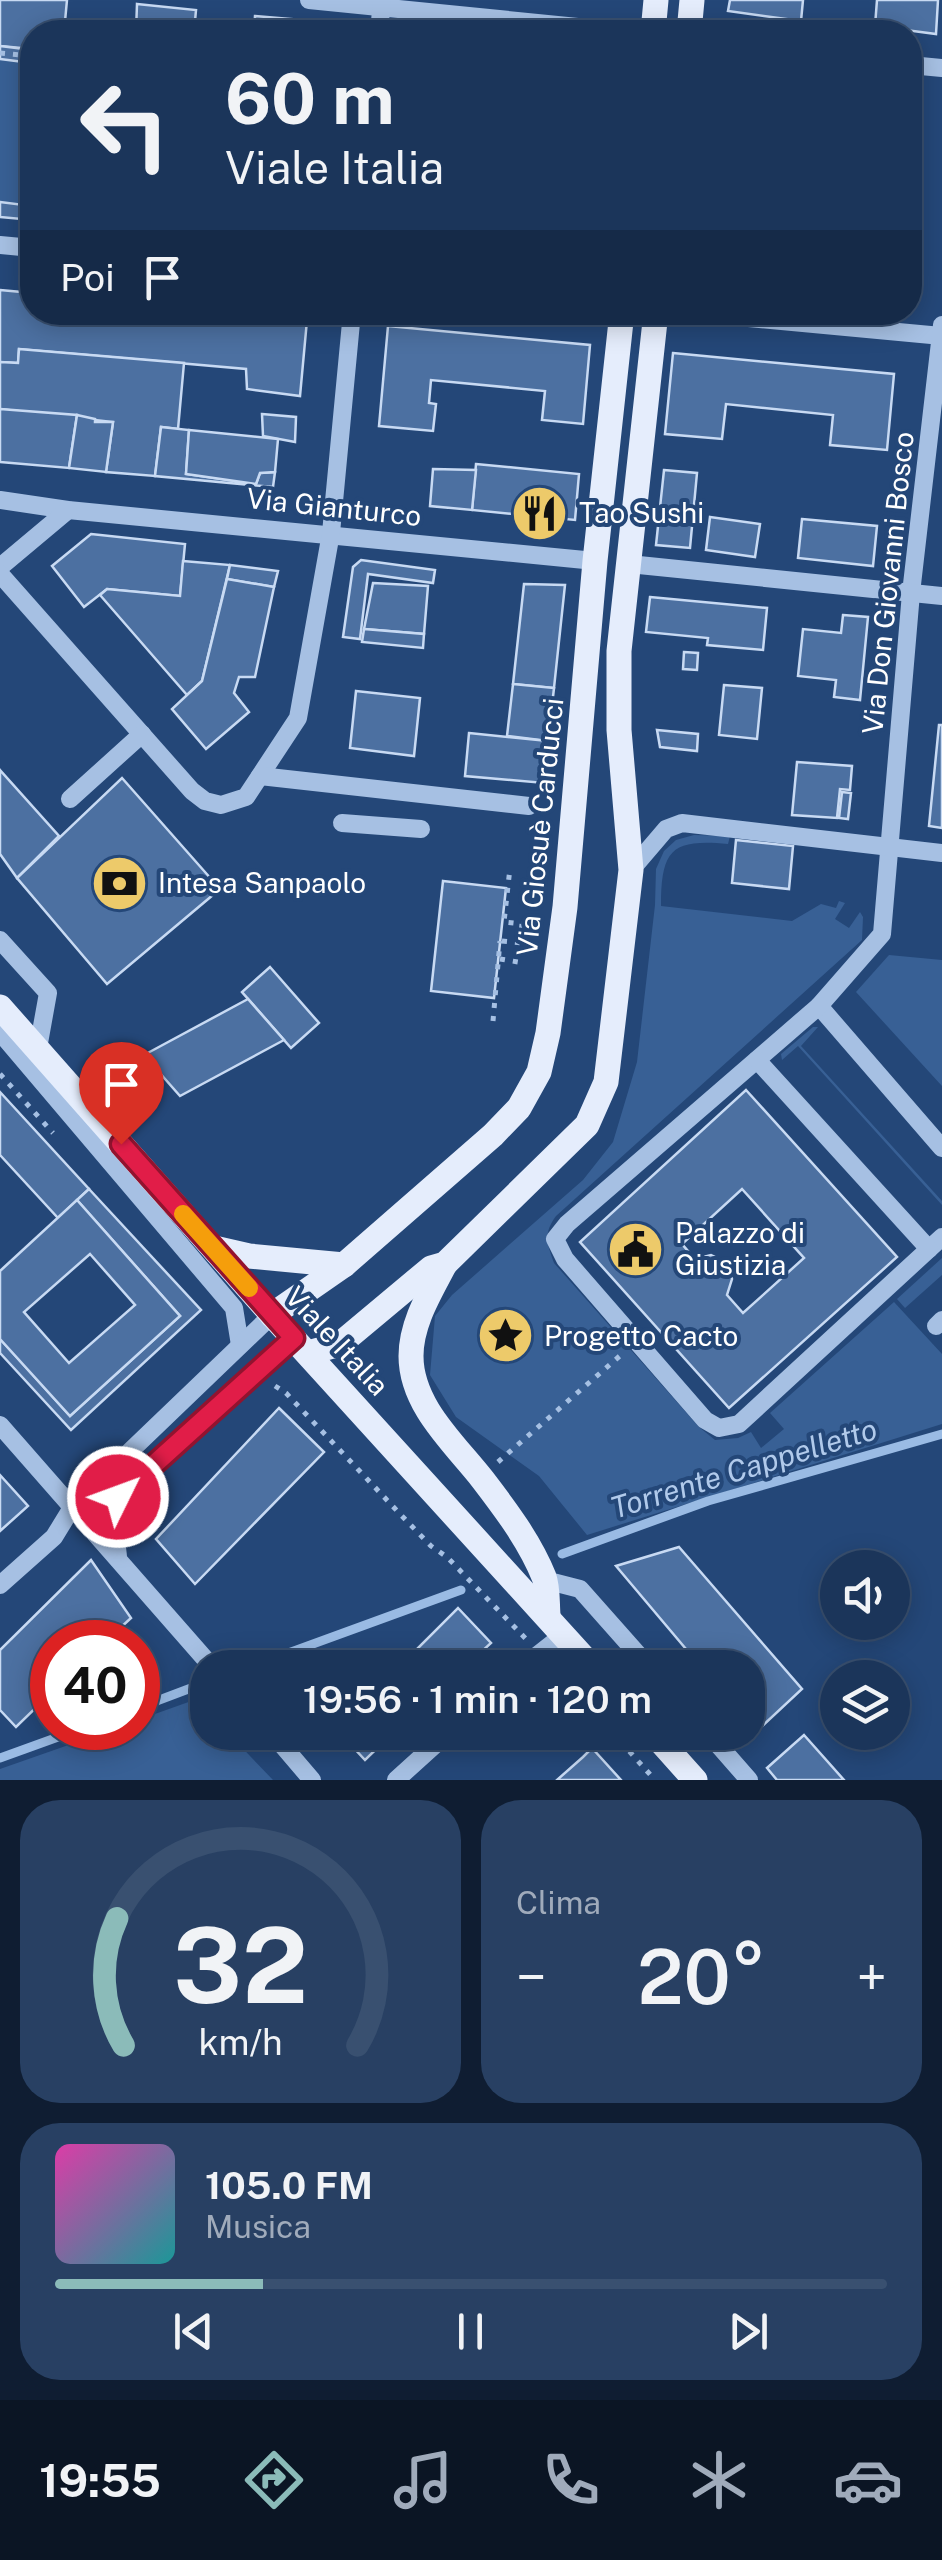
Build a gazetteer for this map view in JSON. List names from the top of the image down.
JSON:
{
  "streets": {
    "main road": ["Via Giosuè Carducci", "Viale Italia"],
    "street": ["Via Gianturco", "Via Don Giovanni Bosco"]
  },
  "crossings": [
    ["Via Gianturco", "Via Giosuè Carducci"],
    ["Via Giosuè Carducci", "Viale Italia"]
  ],
  "water": ["Torrente Cappelletto"],
  "places": {
    "restaurant": ["Tao Sushi"],
    "bank": ["Intesa Sanpaolo"],
    "public building": ["Palazzo di Giustizia"],
    "place": ["Progetto Cacto"]
  },
  "page": {
    "turn": ["60 m", "Viale Italia"],
    "then": "Poi",
    "limit": "40",
    "trip": "19:56 · 1 min · 120 m",
    "tile": "Clima",
    "heat": ["−", "20°", "+"],
    "song": ["105.0 FM", "Musica"],
    "tabs": "19:55",
    "gauge": ["32", "km/h"]
  }
}
